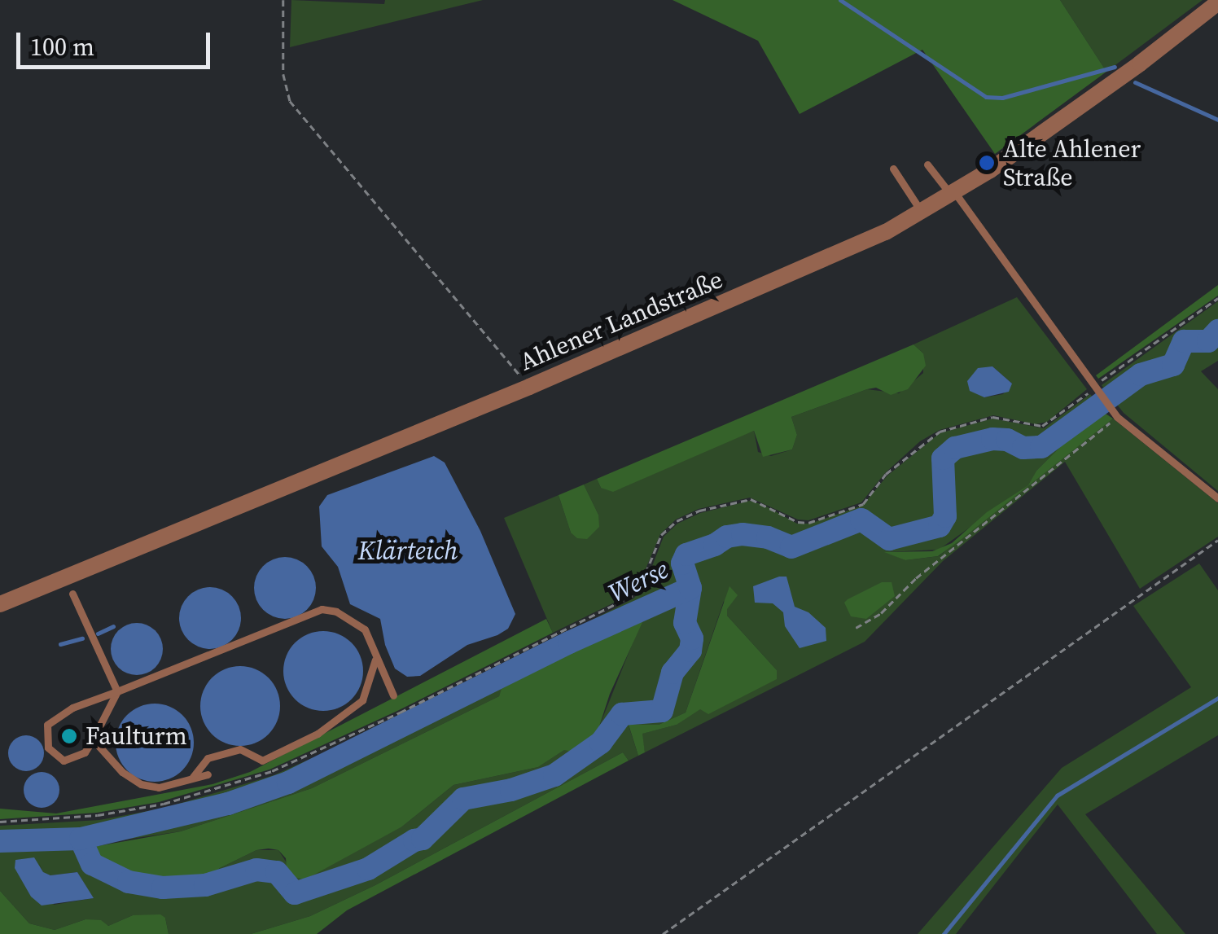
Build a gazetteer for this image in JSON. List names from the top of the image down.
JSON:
{
  "streets": {
    "street": ["Ahlener Landstraße"]
  },
  "water": ["Klärteich", "Werse"],
  "places": ["Alte Ahlener Straße", "Faulturm"],
  "scale_bar": "100 m"
}
